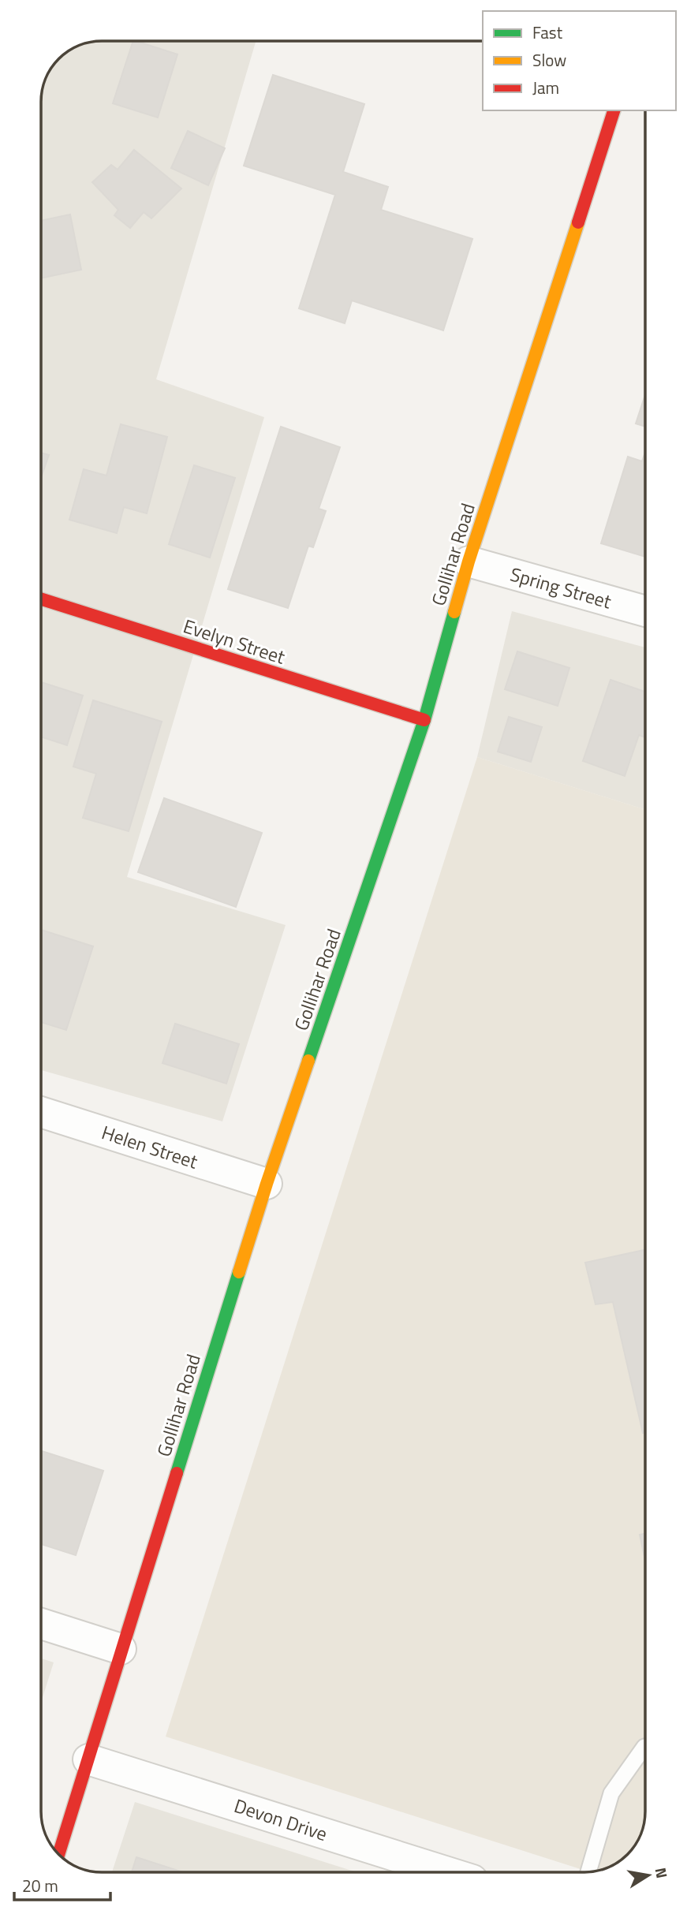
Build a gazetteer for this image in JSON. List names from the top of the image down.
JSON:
{
  "streets": {
    "main road": ["Gollihar Road", "Evelyn Street"],
    "street": ["Spring Street", "Helen Street", "Devon Drive"]
  },
  "crossings": [
    ["Gollihar Road", "Spring Street"],
    ["Gollihar Road", "Evelyn Street"],
    ["Gollihar Road", "Helen Street"],
    ["Gollihar Road", "Devon Drive"]
  ],
  "legend": ["Fast", "Slow", "Jam"],
  "scale_bar": "20 m",
  "north": "right"
}
